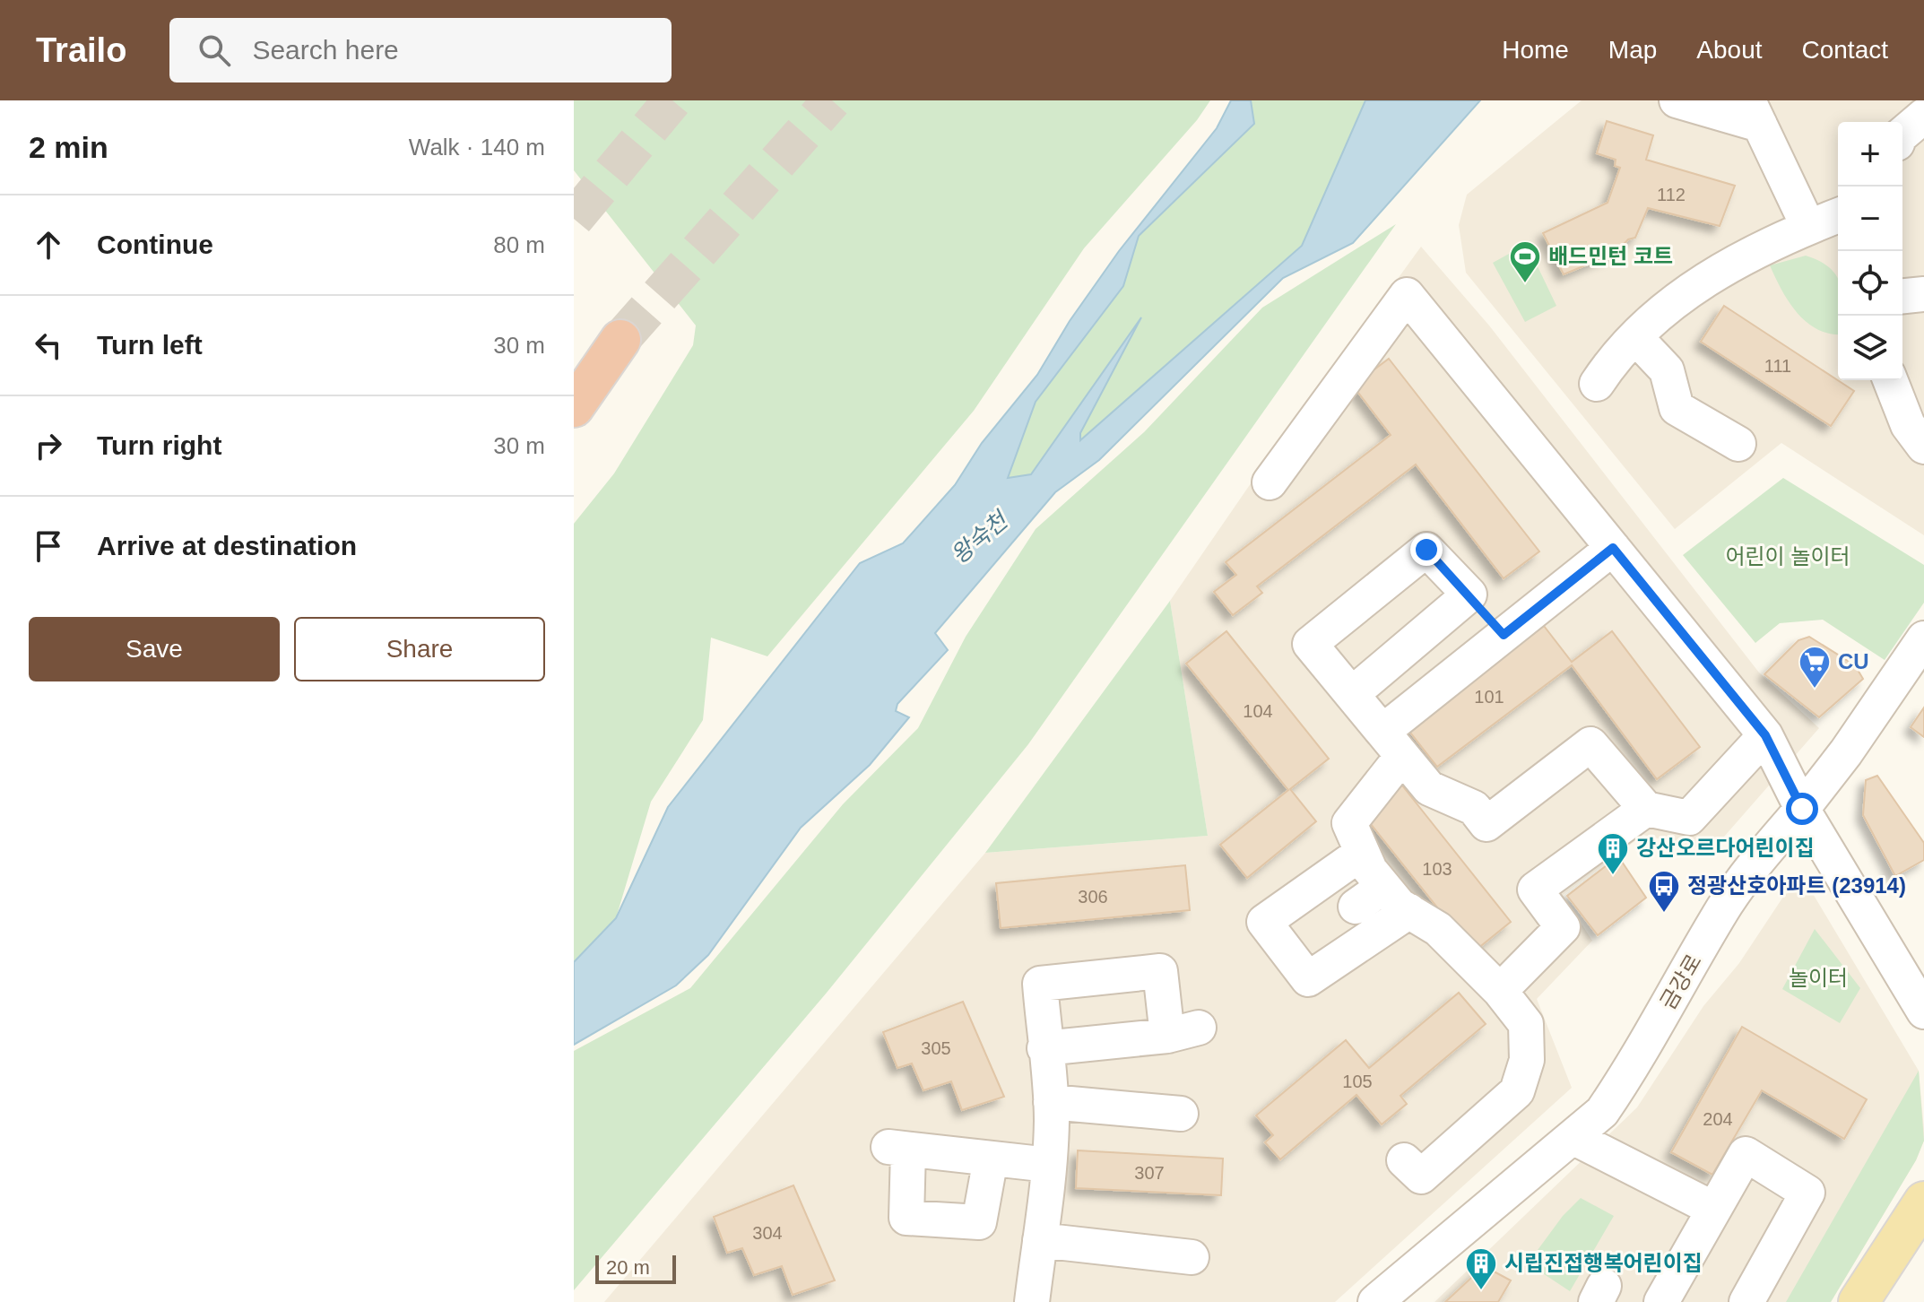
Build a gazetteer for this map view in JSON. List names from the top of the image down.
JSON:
{
  "streets": {
    "street": ["금강로"]
  },
  "water": ["왕숙천"],
  "parks": ["어린이 놀이터", "놀이터"],
  "places": {
    "sports": ["배드민턴 코트"],
    "supermarket": ["CU"],
    "building": ["강산오르다어린이집", "시립진접행복어린이집"],
    "bus stop": ["정광산호아파트 (23914)"]
  },
  "house_numbers": [
    "112",
    "111",
    "101",
    "104",
    "103",
    "306",
    "305",
    "105",
    "204",
    "307",
    "304"
  ],
  "scale_bar": "20 m",
  "page": {
    "header": "Trailo",
    "search": "Search here",
    "nav": [
      "Home",
      "Map",
      "About",
      "Contact"
    ],
    "heading": ["2 min", "Walk · 140 m"],
    "map_buttons": ["+", "−"],
    "list": [
      ["Continue", "80 m"],
      ["Turn left", "30 m"],
      ["Turn right", "30 m"],
      "Arrive at destination"
    ],
    "buttons": ["Save", "Share"],
    "scale": "20 m"
  }
}
